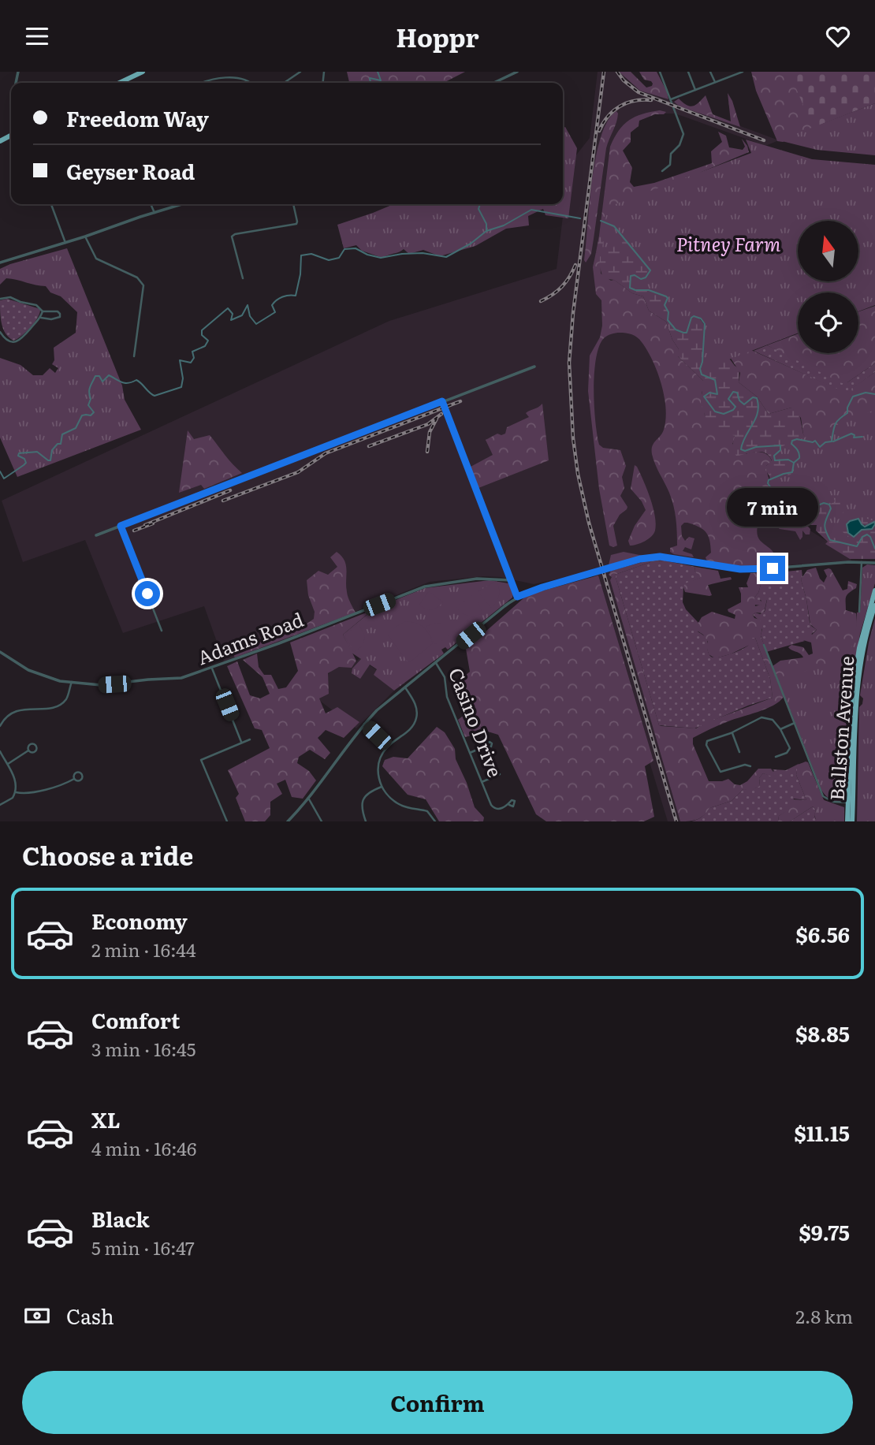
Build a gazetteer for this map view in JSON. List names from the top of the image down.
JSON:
{
  "streets": {
    "highway": ["Ballston Avenue"],
    "street": ["Adams Road", "Casino Drive"]
  },
  "parks": ["Pitney Farm"],
  "north": "top",
  "page": {
    "header": "Hoppr",
    "banner": ["Freedom Way", "Geyser Road"],
    "bubble": "7 min",
    "heading": "Choose a ride",
    "list": [
      {
        "name": "Economy",
        "note": "2 min · 16:44",
        "value": "$6.56"
      },
      {
        "name": "Comfort",
        "note": "3 min · 16:45",
        "value": "$8.85"
      },
      {
        "name": "XL",
        "note": "4 min · 16:46",
        "value": "$11.15"
      },
      {
        "name": "Black",
        "note": "5 min · 16:47",
        "value": "$9.75"
      }
    ],
    "pay": ["Cash", "2.8 km"],
    "buttons": "Confirm"
  }
}
